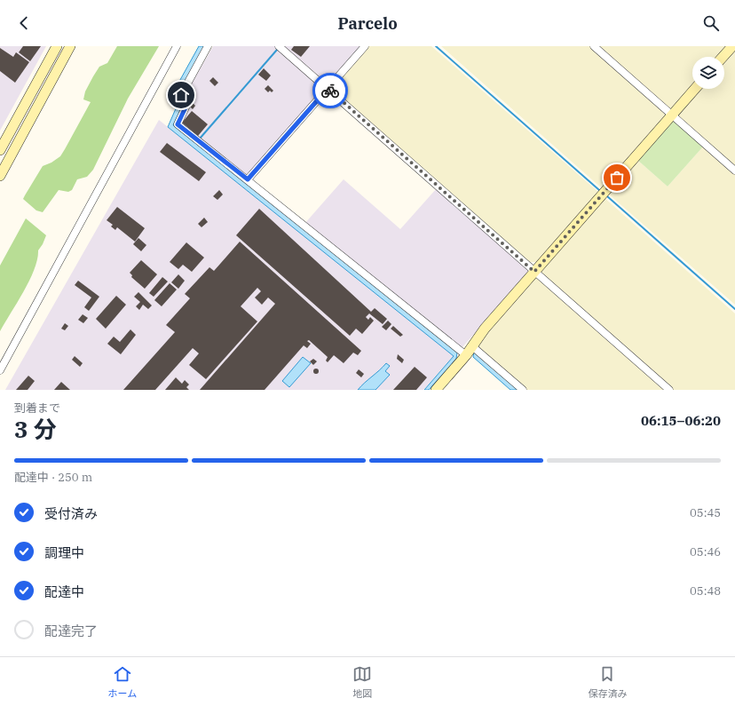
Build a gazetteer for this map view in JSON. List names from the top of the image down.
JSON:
{
  "page": {
    "header": "Parcelo",
    "heading": ["3 分", "到着まで", "06:15–06:20"],
    "bar": "配達中 · 250 m",
    "list": [
      ["受付済み", "05:45"],
      ["調理中", "05:46"],
      ["配達中", "05:48"],
      "配達完了"
    ],
    "tabs": ["ホーム", "地図", "保存済み"]
  }
}
